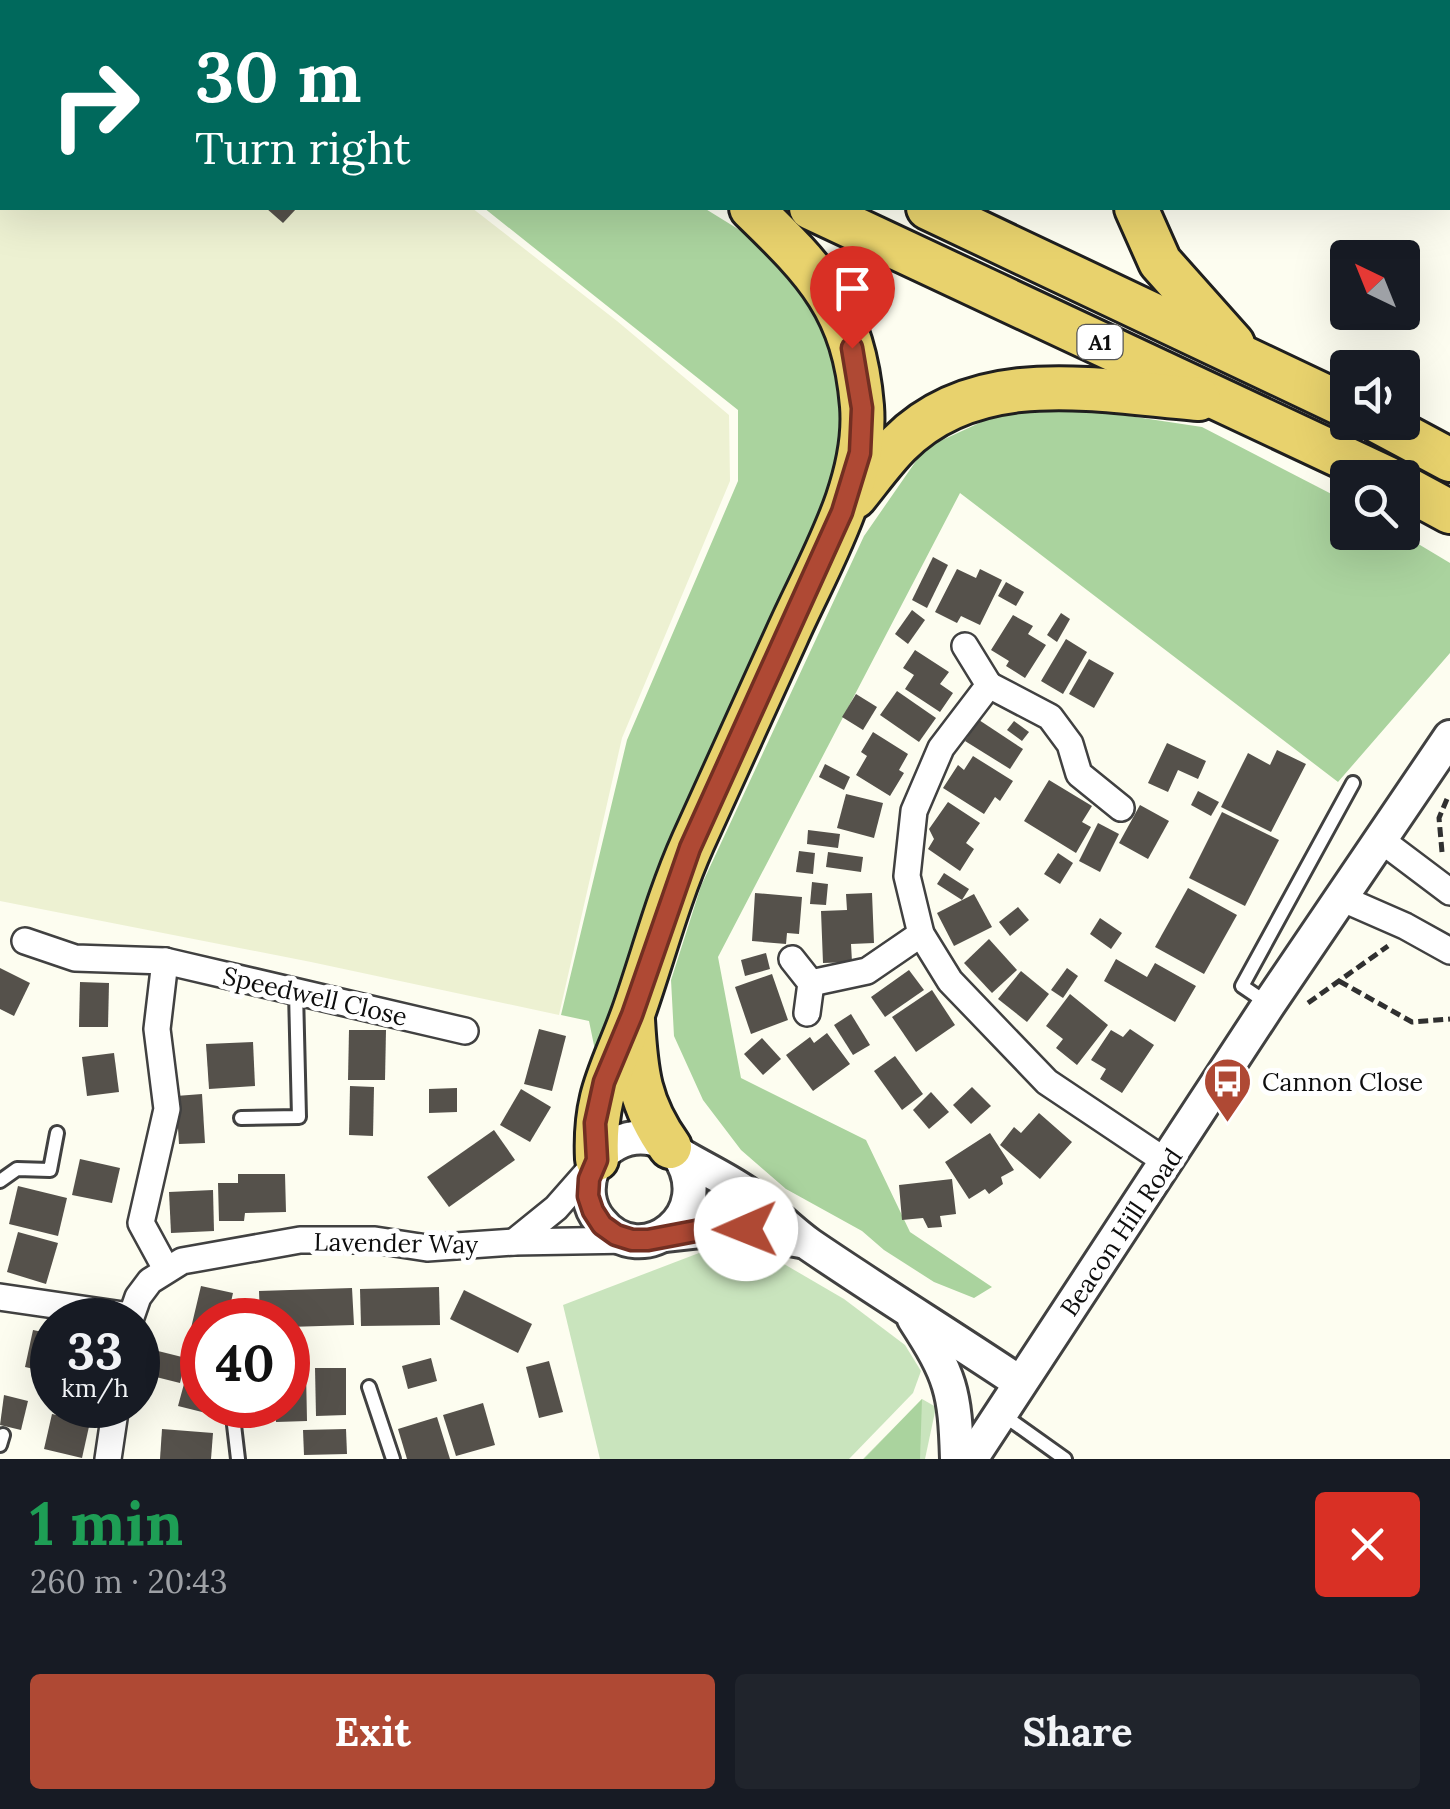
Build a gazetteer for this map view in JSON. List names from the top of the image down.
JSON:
{
  "streets": {
    "highway": ["A1"],
    "street": ["Speedwell Close", "Beacon Hill Road", "Lavender Way"]
  },
  "crossings": [
    ["A1", "Lavender Way"],
    ["Beacon Hill Road", "Lavender Way"]
  ],
  "places": {
    "bus stop": ["Cannon Close"]
  },
  "north": "top left",
  "page": {
    "turn": ["30 m", "Turn right"],
    "speed": "33 km/h",
    "limit": "40",
    "heading": ["1 min", "260 m · 20:43"],
    "buttons": ["Exit", "Share"]
  }
}
